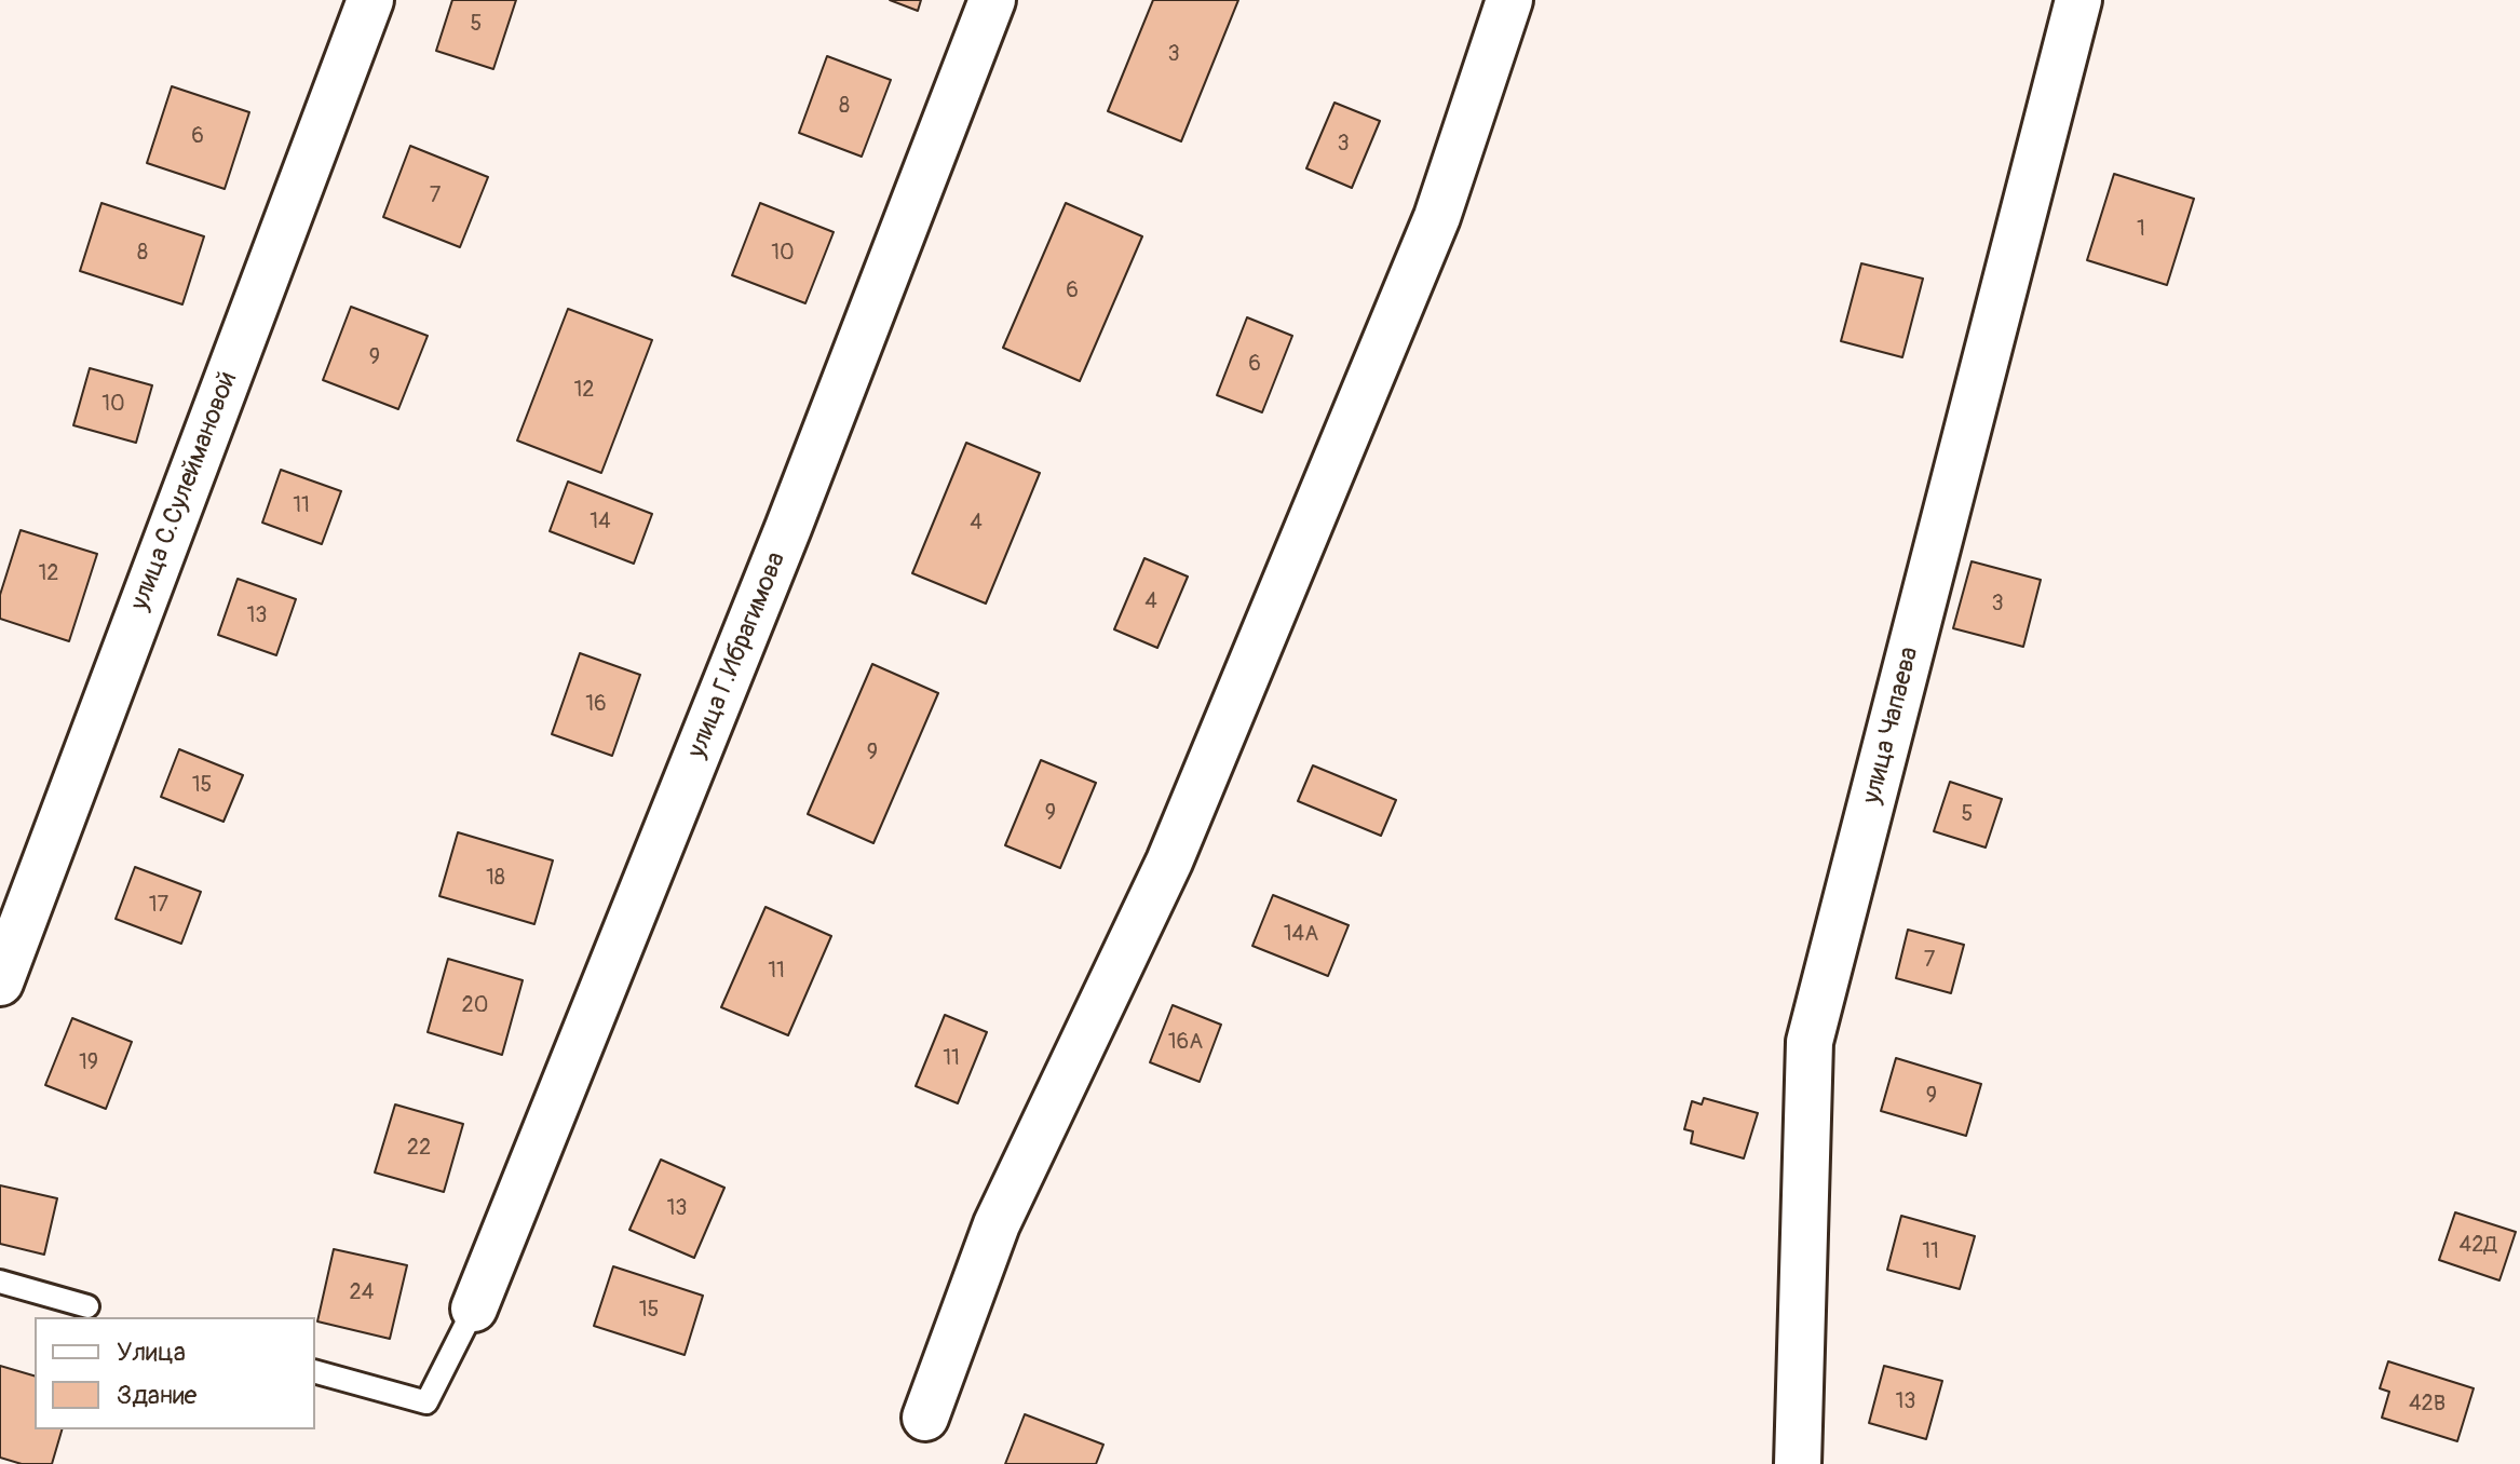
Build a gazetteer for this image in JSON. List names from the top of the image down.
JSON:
{
  "streets": {
    "street": ["улица С.Сулеймановой", "улица Г.Ибрагимова", "улица Чапаева"]
  },
  "house_numbers": [
    "5",
    "3",
    "8",
    "6",
    "3",
    "7",
    "1",
    "8",
    "10",
    "6",
    "9",
    "6",
    "12",
    "10",
    "11",
    "14",
    "4",
    "12",
    "4",
    "3",
    "13",
    "16",
    "9",
    "15",
    "9",
    "5",
    "18",
    "17",
    "14А",
    "7",
    "11",
    "20",
    "16А",
    "11",
    "19",
    "9",
    "22",
    "13",
    "42Д",
    "11",
    "24",
    "15",
    "13",
    "42В"
  ],
  "legend": ["Улица", "Здание"]
}
